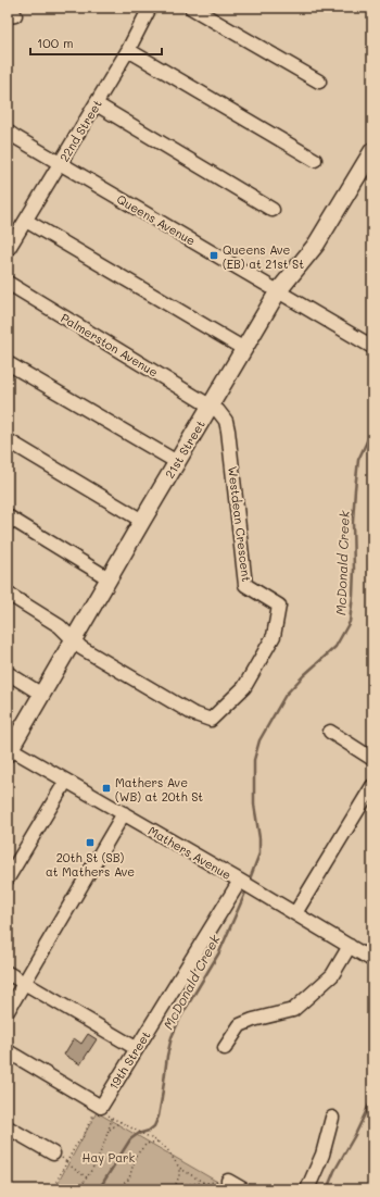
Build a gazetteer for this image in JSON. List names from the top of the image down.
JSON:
{
  "streets": {
    "main road": ["21st Street"],
    "street": [
      "22nd Street",
      "Queens Avenue",
      "Palmerston Avenue",
      "Westdean Crescent",
      "Mathers Avenue",
      "19th Street"
    ]
  },
  "crossings": [
    ["22nd Street", "Queens Avenue"],
    ["Queens Avenue", "21st Street"],
    ["Palmerston Avenue", "21st Street"],
    ["Palmerston Avenue", "Westdean Crescent"],
    ["21st Street", "Westdean Crescent"],
    ["21st Street", "Mathers Avenue"],
    ["Mathers Avenue", "19th Street"]
  ],
  "water": ["McDonald Creek"],
  "parks": ["Hay Park"],
  "places": {
    "transit": ["Queens Ave (EB) at 21st St", "Mathers Ave (WB) at 20th St", "20th St (SB) at Mathers Ave"]
  },
  "scale_bar": "100 m"
}
